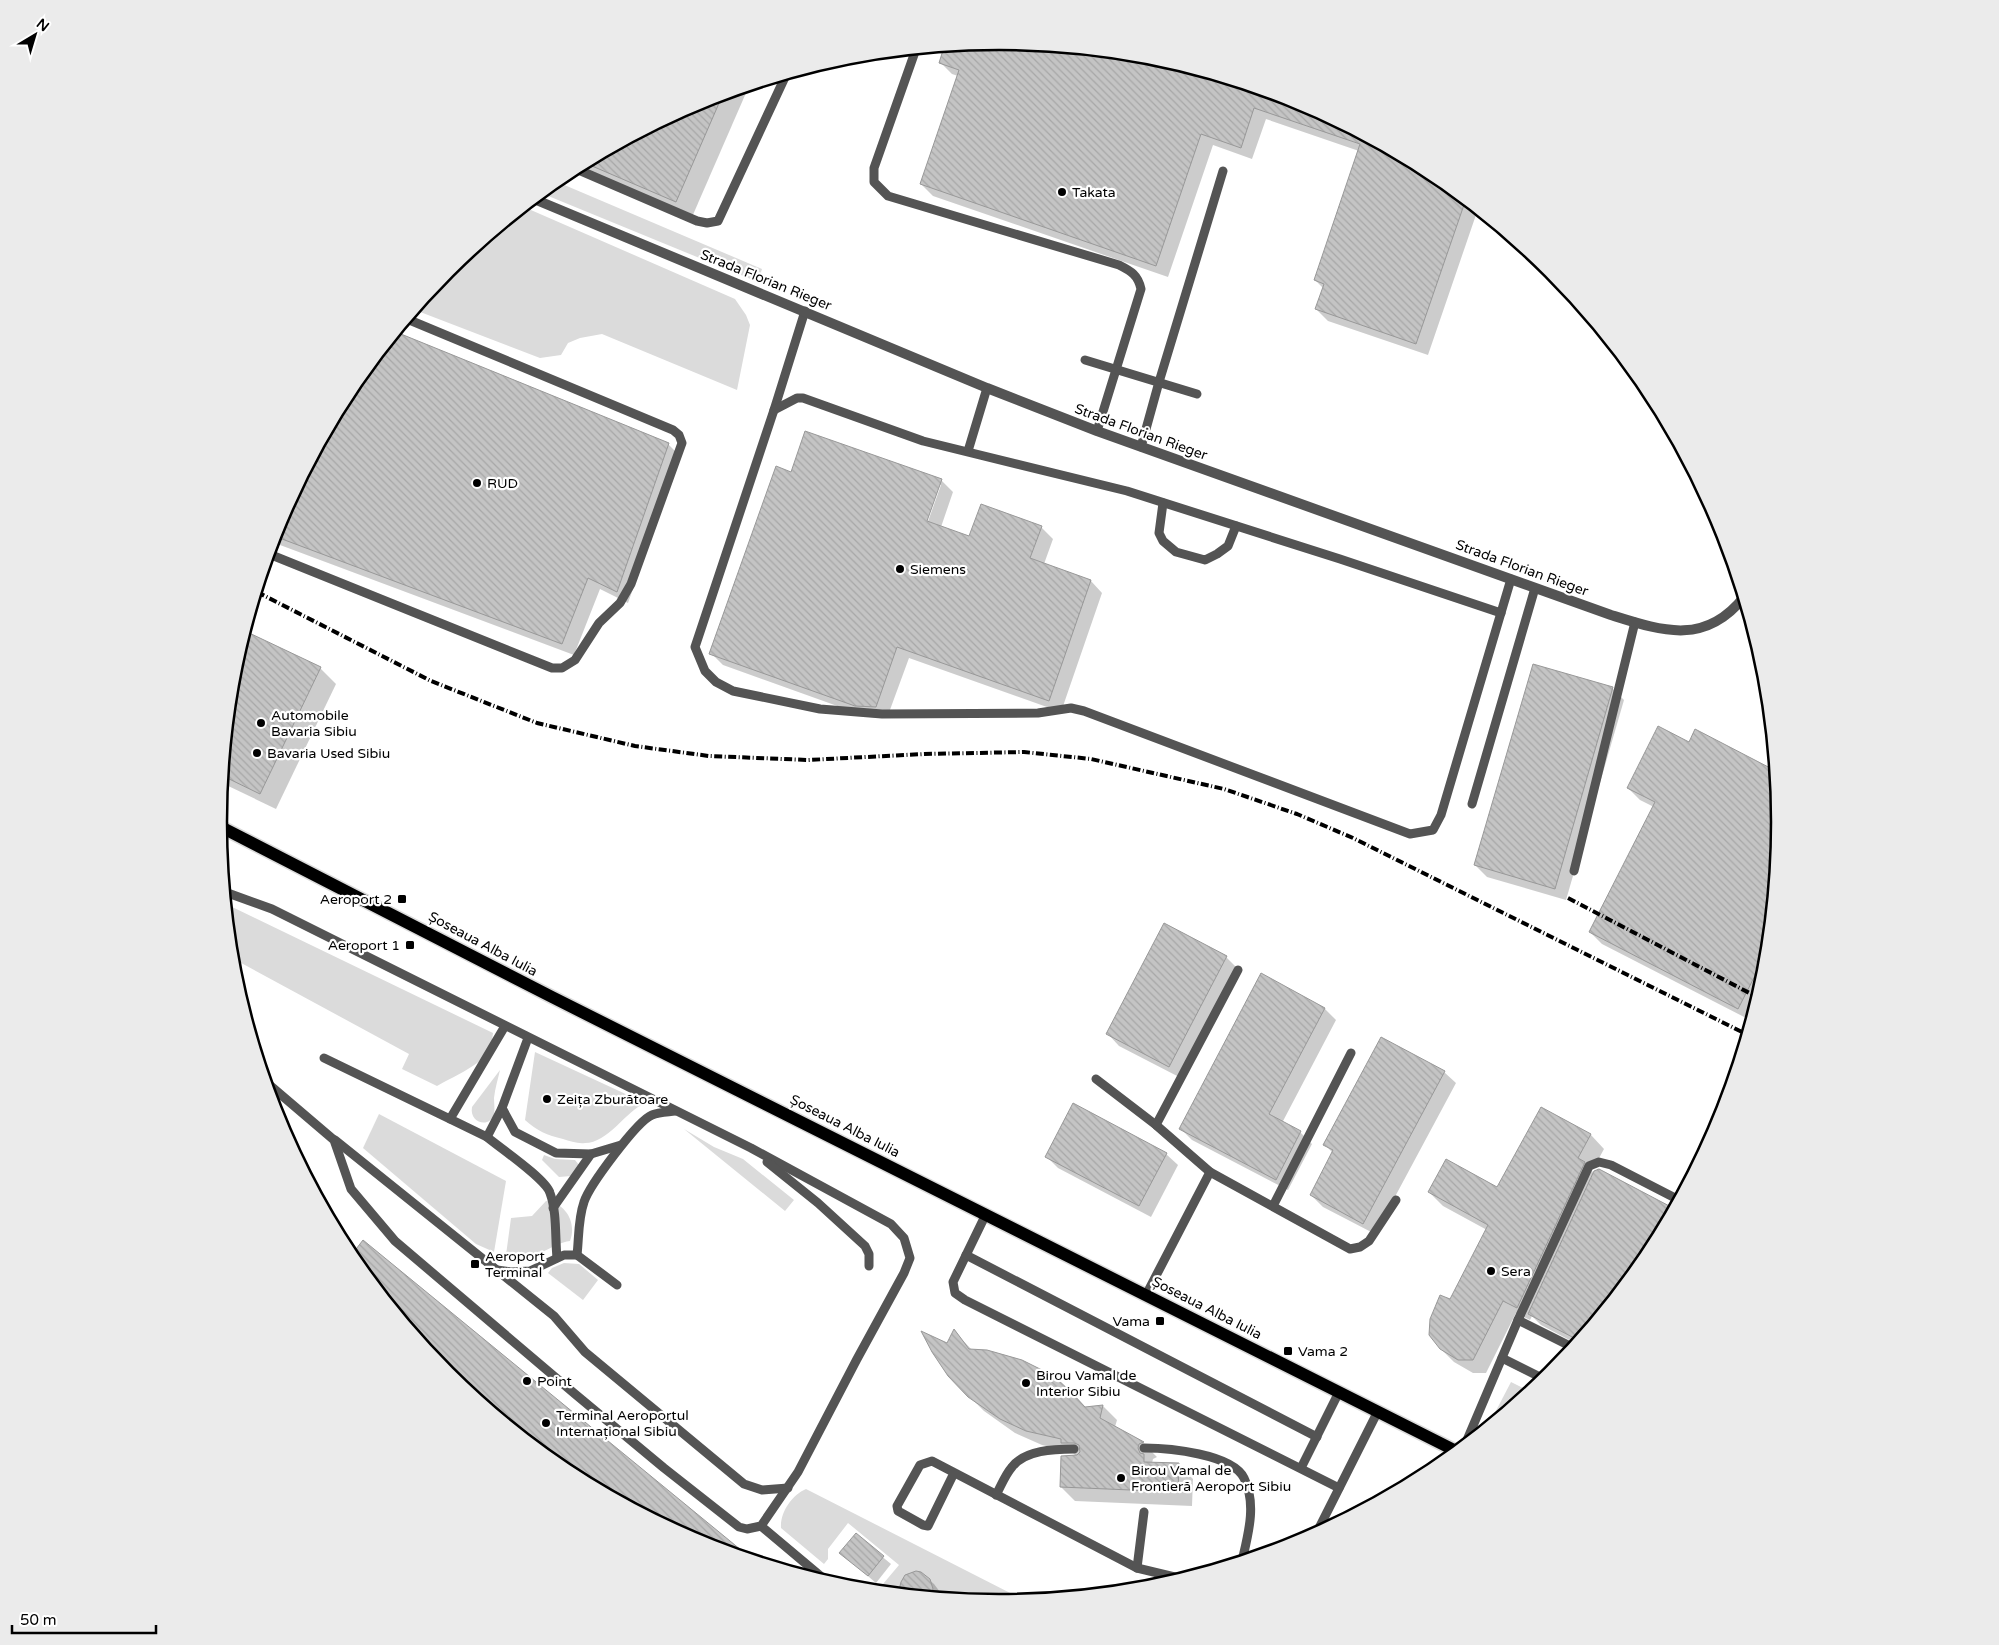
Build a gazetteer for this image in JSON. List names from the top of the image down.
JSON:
{
  "streets": {
    "main road": ["Șoseaua Alba Iulia"],
    "street": ["Strada Florian Rieger"]
  },
  "places": {
    "other": [
      "Takata",
      "RUD",
      "Siemens",
      "Automobile Bavaria Sibiu",
      "Bavaria Used Sibiu",
      "Zeița Zburătoare",
      "Sera",
      "Point",
      "Birou Vamal de Interior Sibiu",
      "Terminal Aeroportul Internațional Sibiu",
      "Birou Vamal de Frontieră Aeroport Sibiu"
    ],
    "transit": [
      "Aeroport 2",
      "Aeroport 1",
      "Aeroport Terminal",
      "Vama",
      "Vama 2"
    ]
  },
  "scale_bar": "50 m",
  "north": "top right"
}
